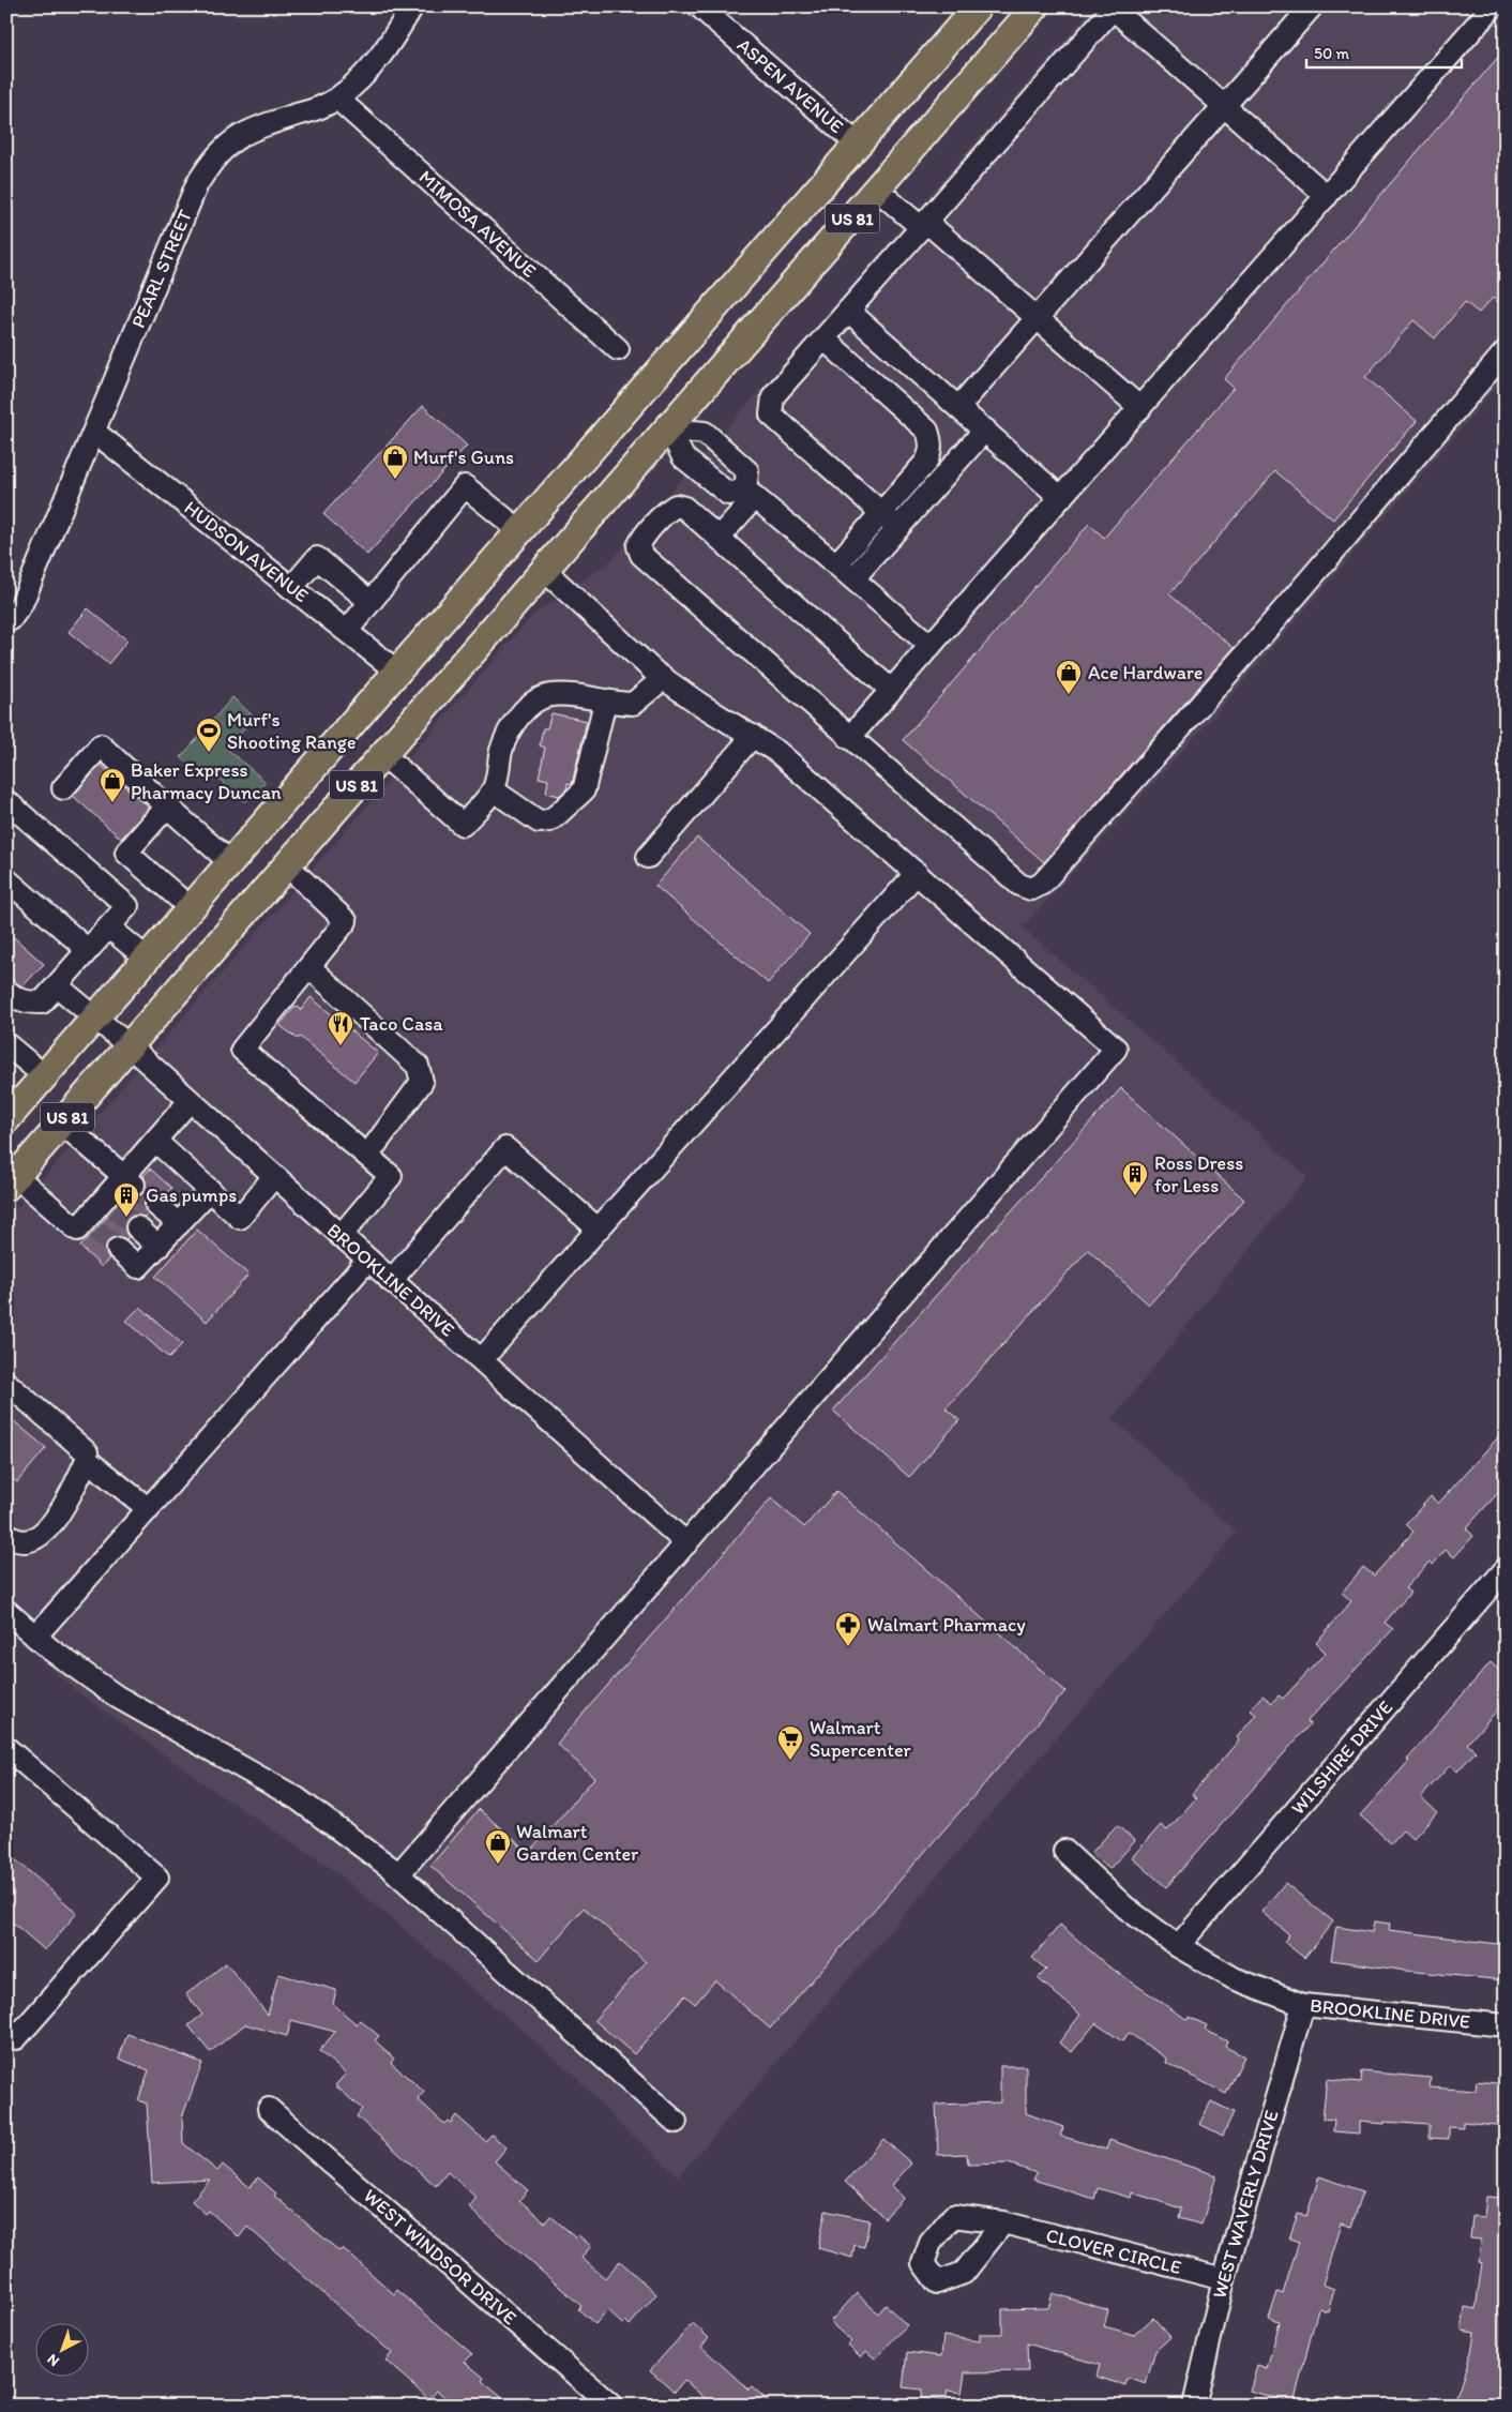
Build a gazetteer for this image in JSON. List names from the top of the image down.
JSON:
{
  "streets": {
    "main road": ["US 81"],
    "street": [
      "ASPEN AVENUE",
      "MIMOSA AVENUE",
      "PEARL STREET",
      "HUDSON AVENUE",
      "BROOKLINE DRIVE",
      "WILSHIRE DRIVE",
      "WEST WAVERLY DRIVE",
      "CLOVER CIRCLE",
      "WEST WINDSOR DRIVE"
    ]
  },
  "crossings": [
    ["ASPEN AVENUE", "US 81"],
    ["US 81", "HUDSON AVENUE"],
    ["US 81", "BROOKLINE DRIVE"],
    ["MIMOSA AVENUE", "PEARL STREET"],
    ["PEARL STREET", "HUDSON AVENUE"],
    ["BROOKLINE DRIVE", "WILSHIRE DRIVE"],
    ["BROOKLINE DRIVE", "WEST WAVERLY DRIVE"],
    ["WEST WAVERLY DRIVE", "CLOVER CIRCLE"]
  ],
  "places": {
    "shop": [
      "Murf's Guns",
      "Ace Hardware",
      "Baker Express Pharmacy Duncan",
      "Walmart Garden Center"
    ],
    "sports": ["Murf's Shooting Range"],
    "restaurant": ["Taco Casa"],
    "building": ["Ross Dress for Less", "Gas pumps"],
    "pharmacy": ["Walmart Pharmacy"],
    "supermarket": ["Walmart Supercenter"]
  },
  "scale_bar": "50 m",
  "north": "bottom left"
}
